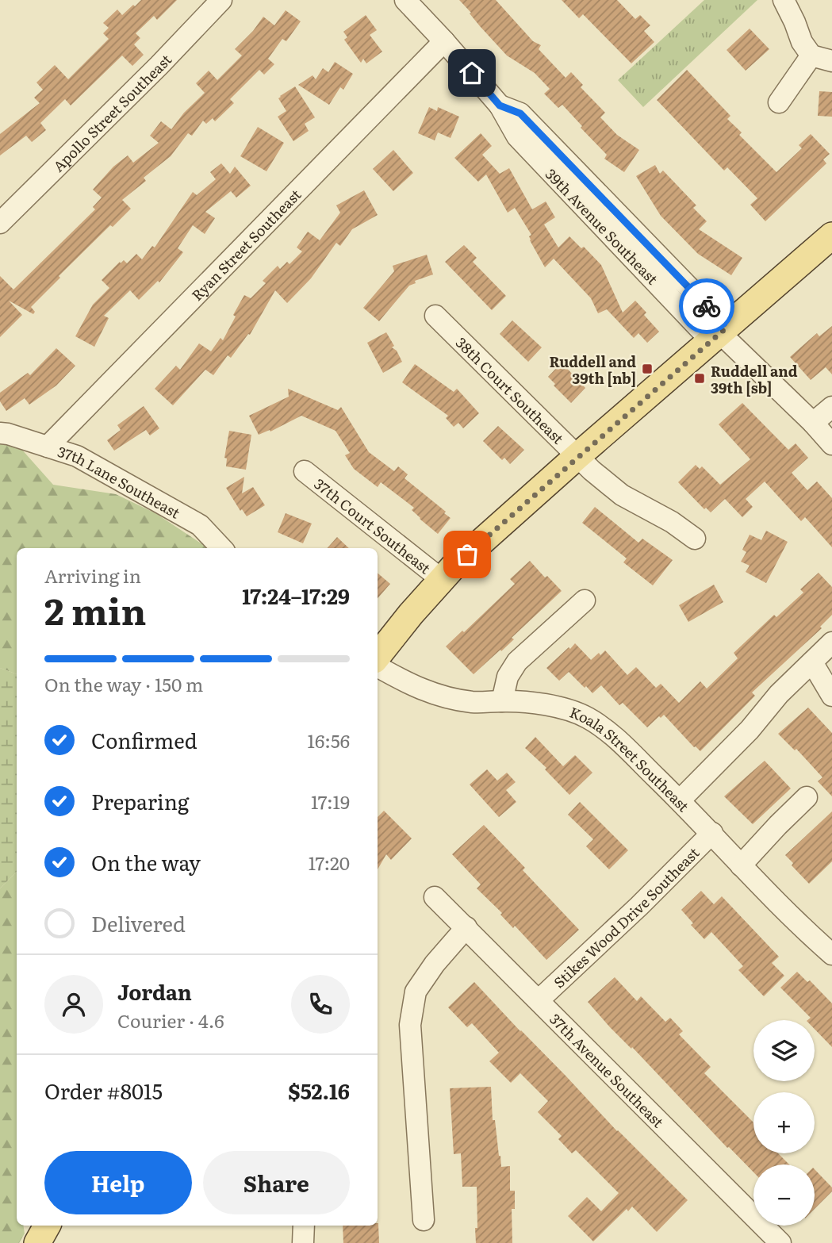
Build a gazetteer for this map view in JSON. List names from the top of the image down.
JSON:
{
  "streets": {
    "street": [
      "Apollo Street Southeast",
      "39th Avenue Southeast",
      "Ryan Street Southeast",
      "38th Court Southeast",
      "37th Lane Southeast",
      "37th Court Southeast",
      "Koala Street Southeast",
      "Stikes Wood Drive Southeast",
      "37th Avenue Southeast"
    ]
  },
  "crossings": [
    ["39th Avenue Southeast", "Ryan Street Southeast"],
    ["Ryan Street Southeast", "37th Lane Southeast"],
    ["Koala Street Southeast", "Stikes Wood Drive Southeast"],
    ["Stikes Wood Drive Southeast", "37th Avenue Southeast"]
  ],
  "places": {
    "transit": ["Ruddell and 39th [nb]", "Ruddell and 39th [sb]"]
  },
  "page": {
    "heading": ["2 min", "Arriving in", "17:24–17:29"],
    "panel": [
      "Jordan",
      "Courier · 4.6",
      "Order #8015",
      "$52.16"
    ],
    "bar": "On the way · 150 m",
    "list": [
      ["Confirmed", "16:56"],
      ["Preparing", "17:19"],
      ["On the way", "17:20"],
      "Delivered"
    ],
    "map_buttons": ["+", "−"],
    "buttons": ["Help", "Share"]
  }
}
